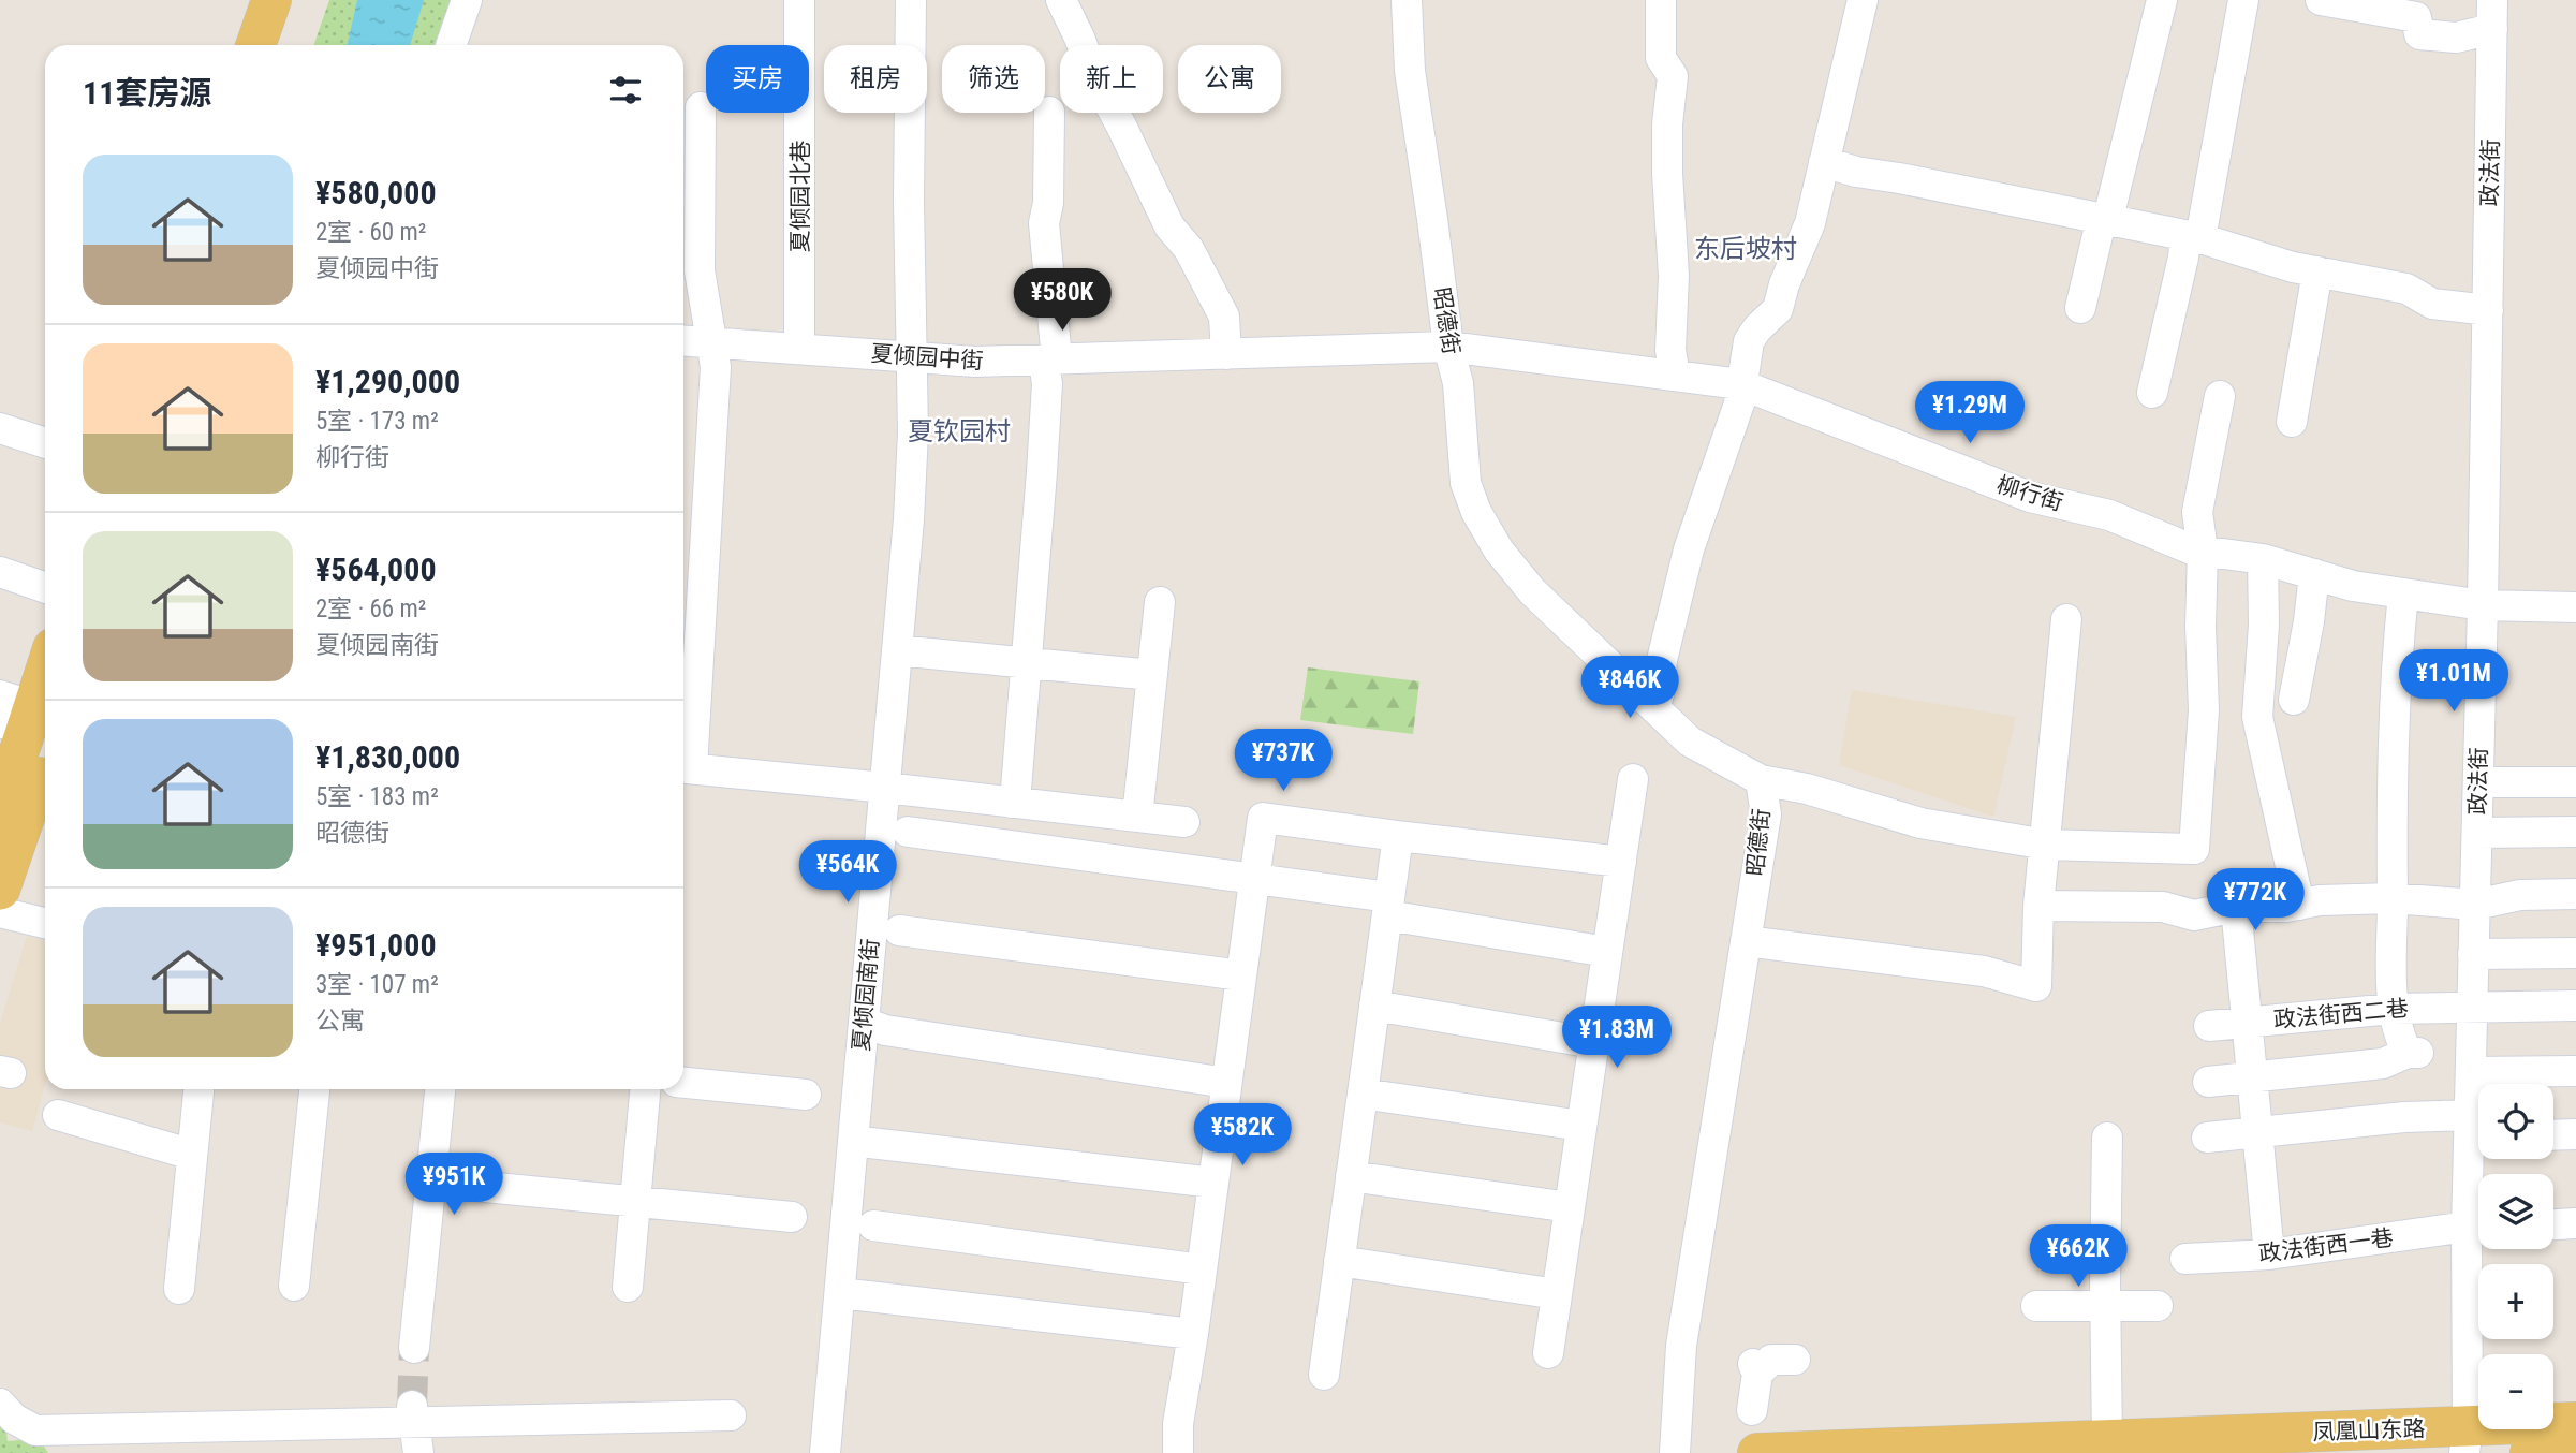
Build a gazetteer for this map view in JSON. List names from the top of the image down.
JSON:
{
  "streets": {
    "main road": ["凤凰山东路"],
    "street": [
      "政法街",
      "夏倾园北巷",
      "昭德街",
      "夏倾园中街",
      "柳行街",
      "夏倾园南街",
      "政法街西二巷",
      "政法街西一巷"
    ]
  },
  "crossings": [
    ["政法街", "柳行街"],
    ["政法街", "政法街西二巷"],
    ["政法街", "凤凰山东路"],
    ["夏倾园北巷", "夏倾园中街"],
    ["昭德街", "夏倾园中街"],
    ["昭德街", "柳行街"],
    ["夏倾园中街", "柳行街"],
    ["夏倾园中街", "夏倾园南街"]
  ],
  "districts": ["东后坡村", "夏钦园村"],
  "page": {
    "chip": [
      "买房",
      "租房",
      "筛选",
      "新上",
      "公寓"
    ],
    "heading": "11套房源",
    "list": [
      {
        "name": "¥580,000",
        "note": "2室 · 60 m² · 夏倾园中街"
      },
      {
        "name": "¥1,290,000",
        "note": "5室 · 173 m² · 柳行街"
      },
      {
        "name": "¥564,000",
        "note": "2室 · 66 m² · 夏倾园南街"
      },
      {
        "name": "¥1,830,000",
        "note": "5室 · 183 m² · 昭德街"
      },
      {
        "name": "¥951,000",
        "note": "3室 · 107 m² · 公寓"
      }
    ],
    "price": [
      "¥580K",
      "¥1.29M",
      "¥1.01M",
      "¥846K",
      "¥737K",
      "¥564K",
      "¥772K",
      "¥1.83M",
      "¥582K",
      "¥951K",
      "¥662K"
    ],
    "map_buttons": ["+", "−"]
  }
}
